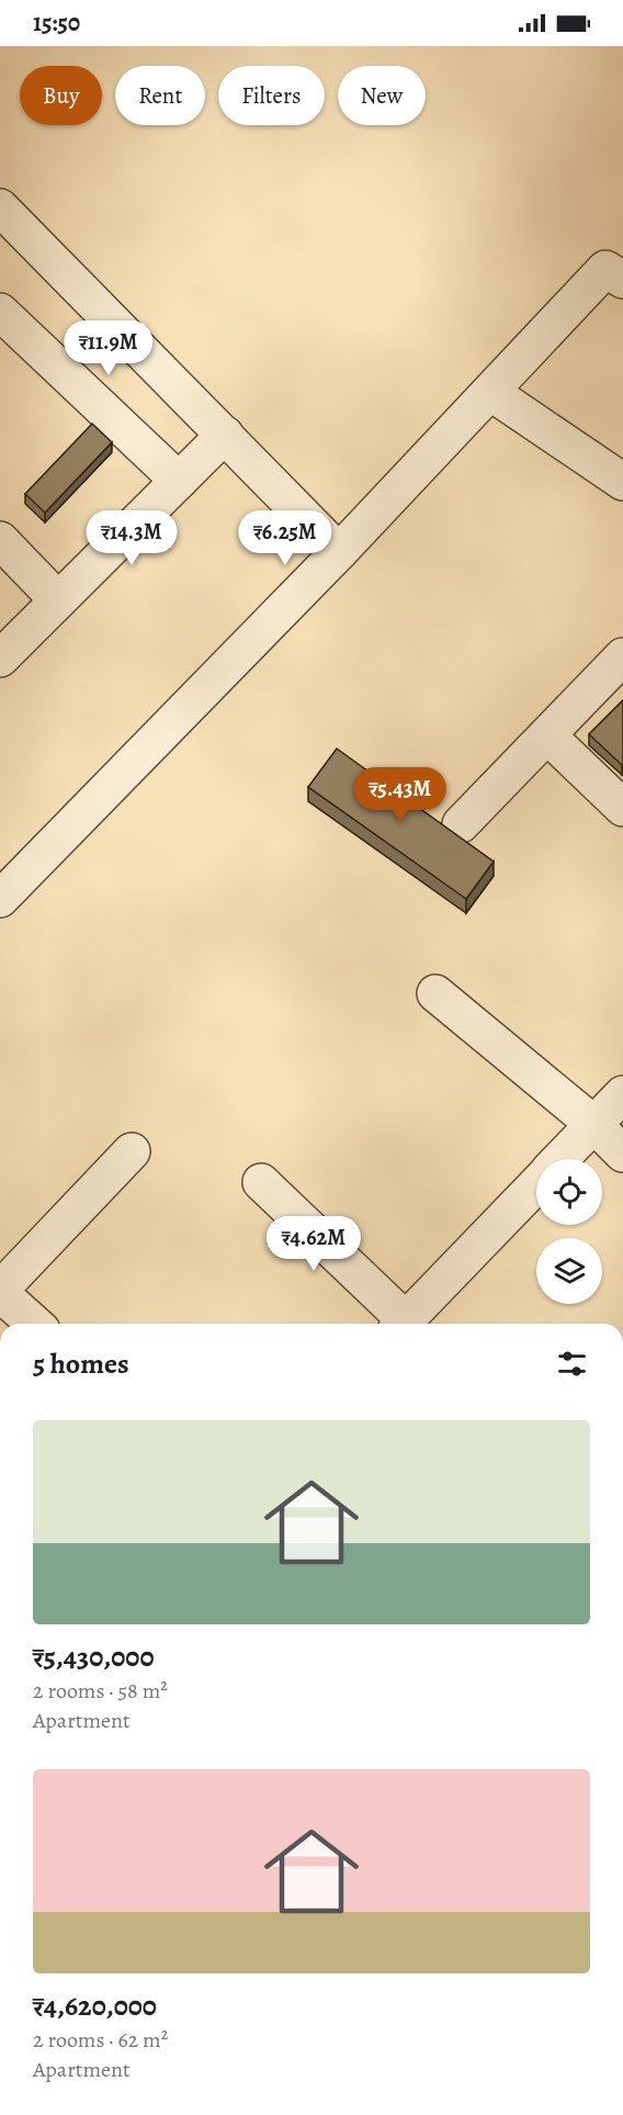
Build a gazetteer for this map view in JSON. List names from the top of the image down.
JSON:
{
  "page": {
    "status": "15:50",
    "chip": [
      "Buy",
      "Rent",
      "Filters",
      "New"
    ],
    "price": [
      "₹11.9M",
      "₹14.3M",
      "₹6.25M",
      "₹5.43M",
      "₹4.62M"
    ],
    "heading": "5 homes",
    "list": [
      {
        "name": "₹5,430,000",
        "note": "2 rooms · 58 m² · Apartment"
      },
      {
        "name": "₹4,620,000",
        "note": "2 rooms · 62 m² · Apartment"
      }
    ]
  }
}
